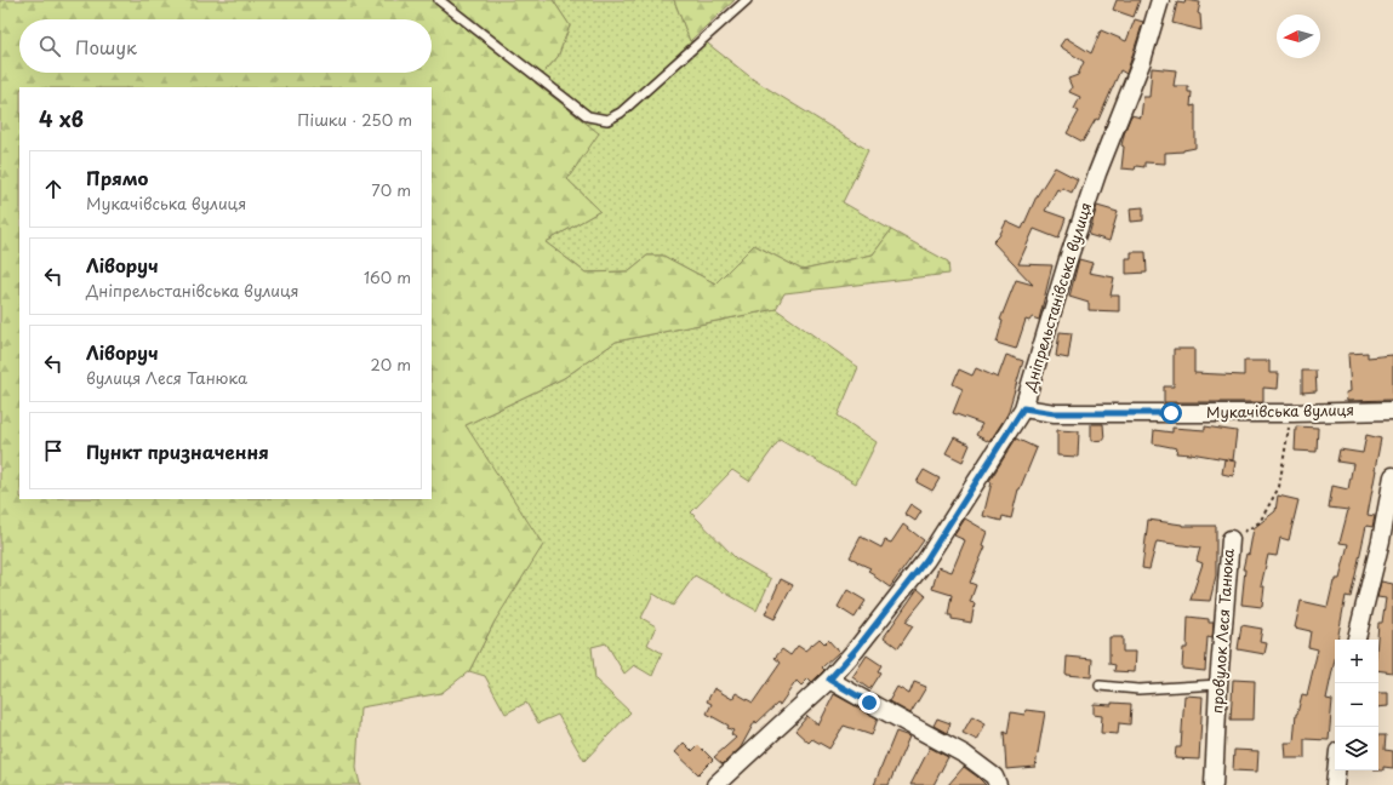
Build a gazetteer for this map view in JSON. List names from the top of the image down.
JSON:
{
  "streets": {
    "street": ["Дніпрельстанівська вулиця", "Мукачівська вулиця", "провулок Леся Танюка"]
  },
  "crossings": [
    ["Дніпрельстанівська вулиця", "Мукачівська вулиця"],
    ["Мукачівська вулиця", "провулок Леся Танюка"]
  ],
  "north": "left",
  "page": {
    "search": "Пошук",
    "heading": ["4 хв", "Пішки · 250 m"],
    "list": [
      ["Прямо", "Мукачівська вулиця", "70 m"],
      ["Ліворуч", "Дніпрельстанівська вулиця", "160 m"],
      ["Ліворуч", "вулиця Леся Танюка", "20 m"],
      "Пункт призначення"
    ],
    "map_buttons": ["+", "−"]
  }
}
